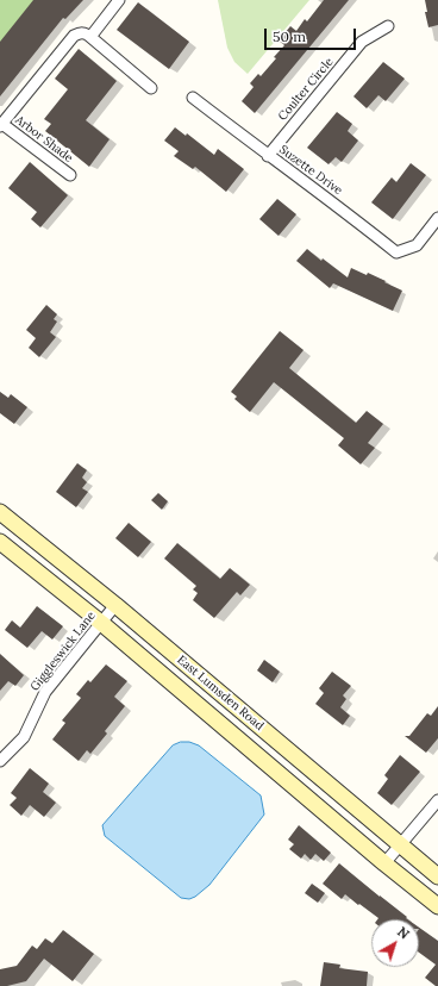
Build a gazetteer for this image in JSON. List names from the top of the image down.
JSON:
{
  "streets": {
    "main road": ["East Lumsden Road"],
    "street": [
      "Coulter Circle",
      "Arbor Shade",
      "Suzette Drive",
      "Giggleswick Lane"
    ]
  },
  "crossings": [
    ["Coulter Circle", "Suzette Drive"],
    ["Giggleswick Lane", "East Lumsden Road"]
  ],
  "scale_bar": "50 m",
  "north": "top right"
}
